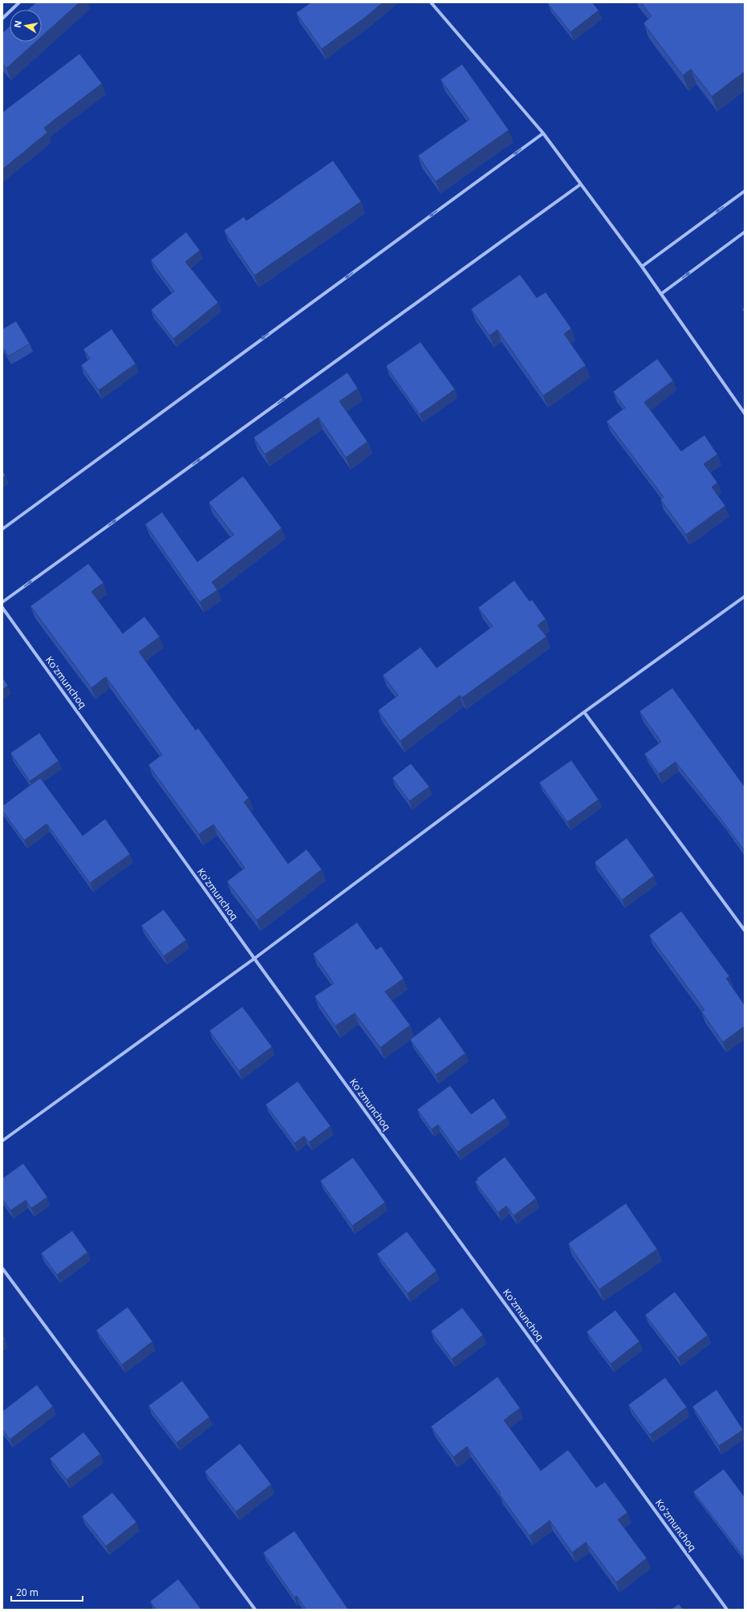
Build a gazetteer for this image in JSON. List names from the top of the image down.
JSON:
{
  "streets": {
    "street": ["Ko'zmunchoq"]
  },
  "scale_bar": "20 m",
  "north": "left"
}
